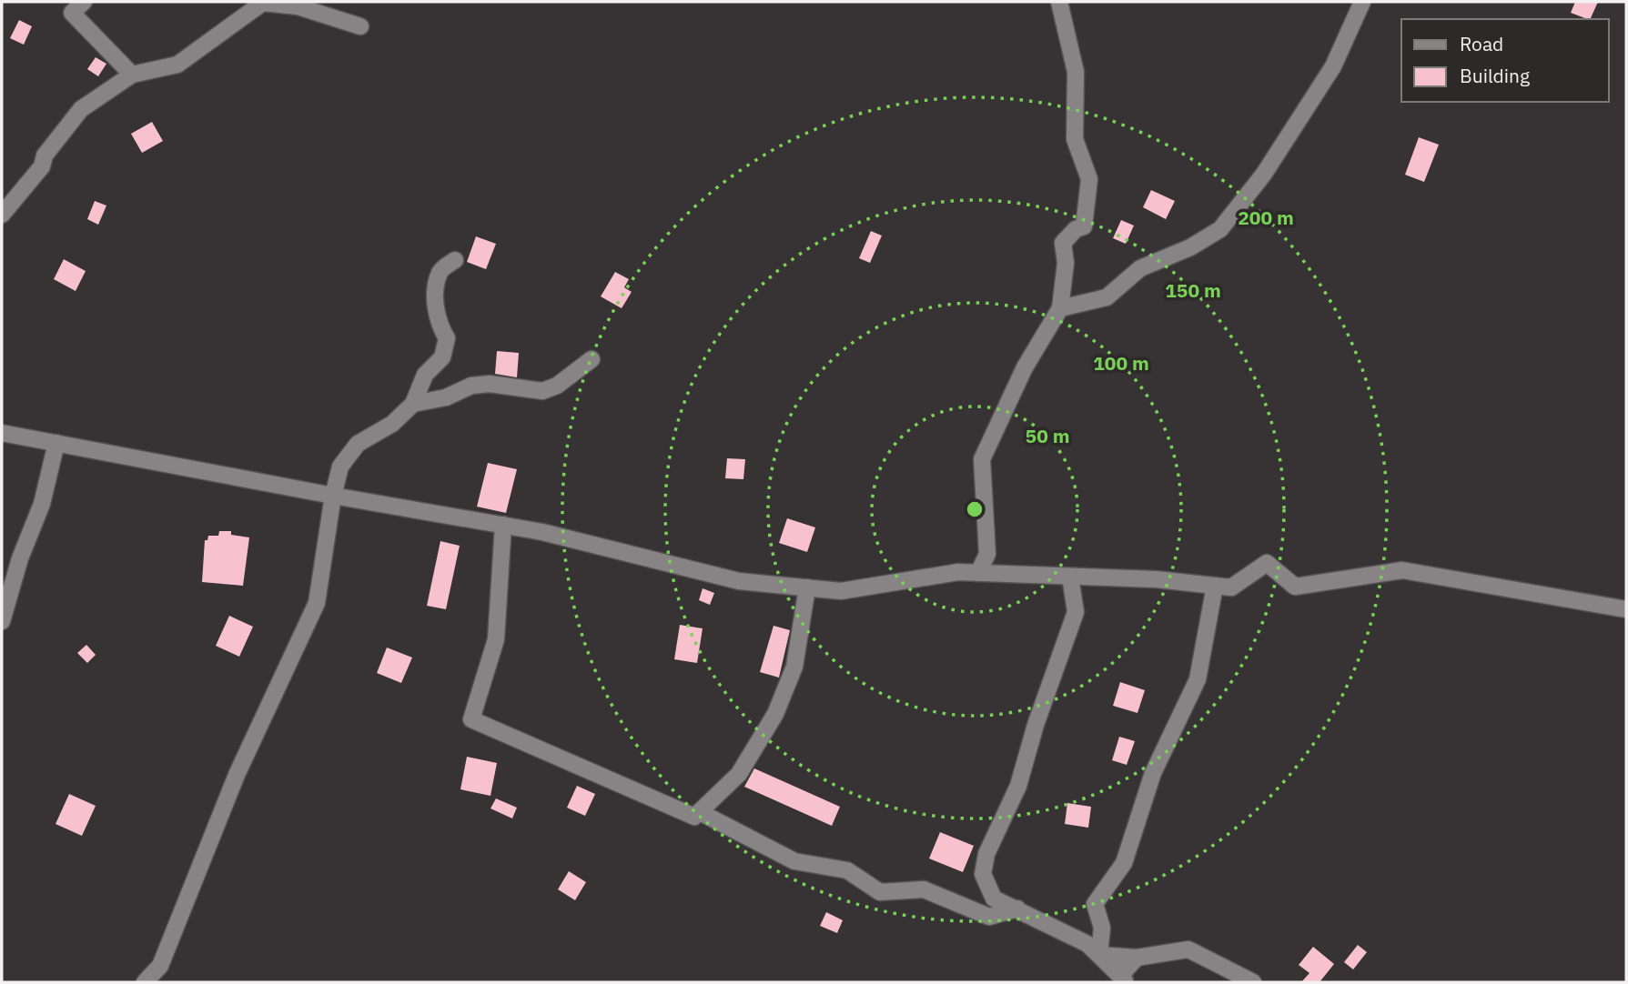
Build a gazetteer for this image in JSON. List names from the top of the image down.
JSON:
{
  "legend": ["Road", "Building"],
  "rings": [
    "200 m",
    "150 m",
    "100 m",
    "50 m"
  ]
}
